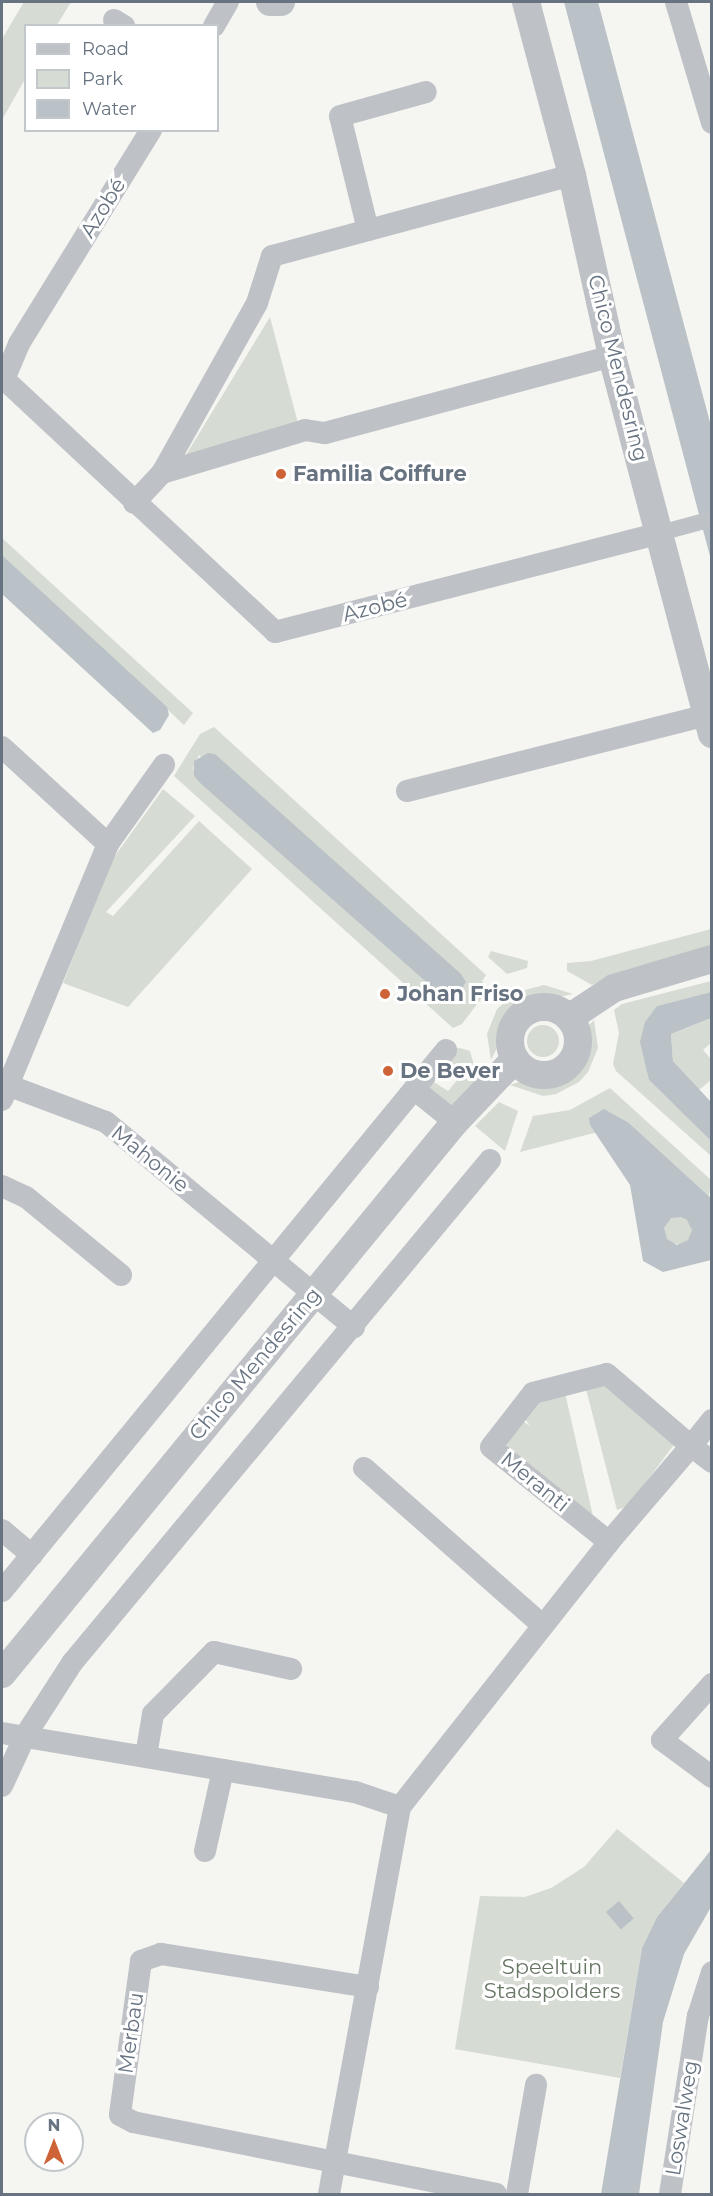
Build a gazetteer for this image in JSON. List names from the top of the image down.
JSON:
{
  "streets": {
    "street": [
      "Azobé",
      "Chico Mendesring",
      "Mahonie",
      "Meranti",
      "Merbau",
      "Loswalweg"
    ]
  },
  "crossings": [
    ["Azobé", "Chico Mendesring"],
    ["Chico Mendesring", "Mahonie"]
  ],
  "parks": ["Speeltuin Stadspolders"],
  "places": ["Familia Coiffure", "Johan Friso", "De Bever"],
  "legend": ["Road", "Park", "Water"],
  "north": "top"
}
